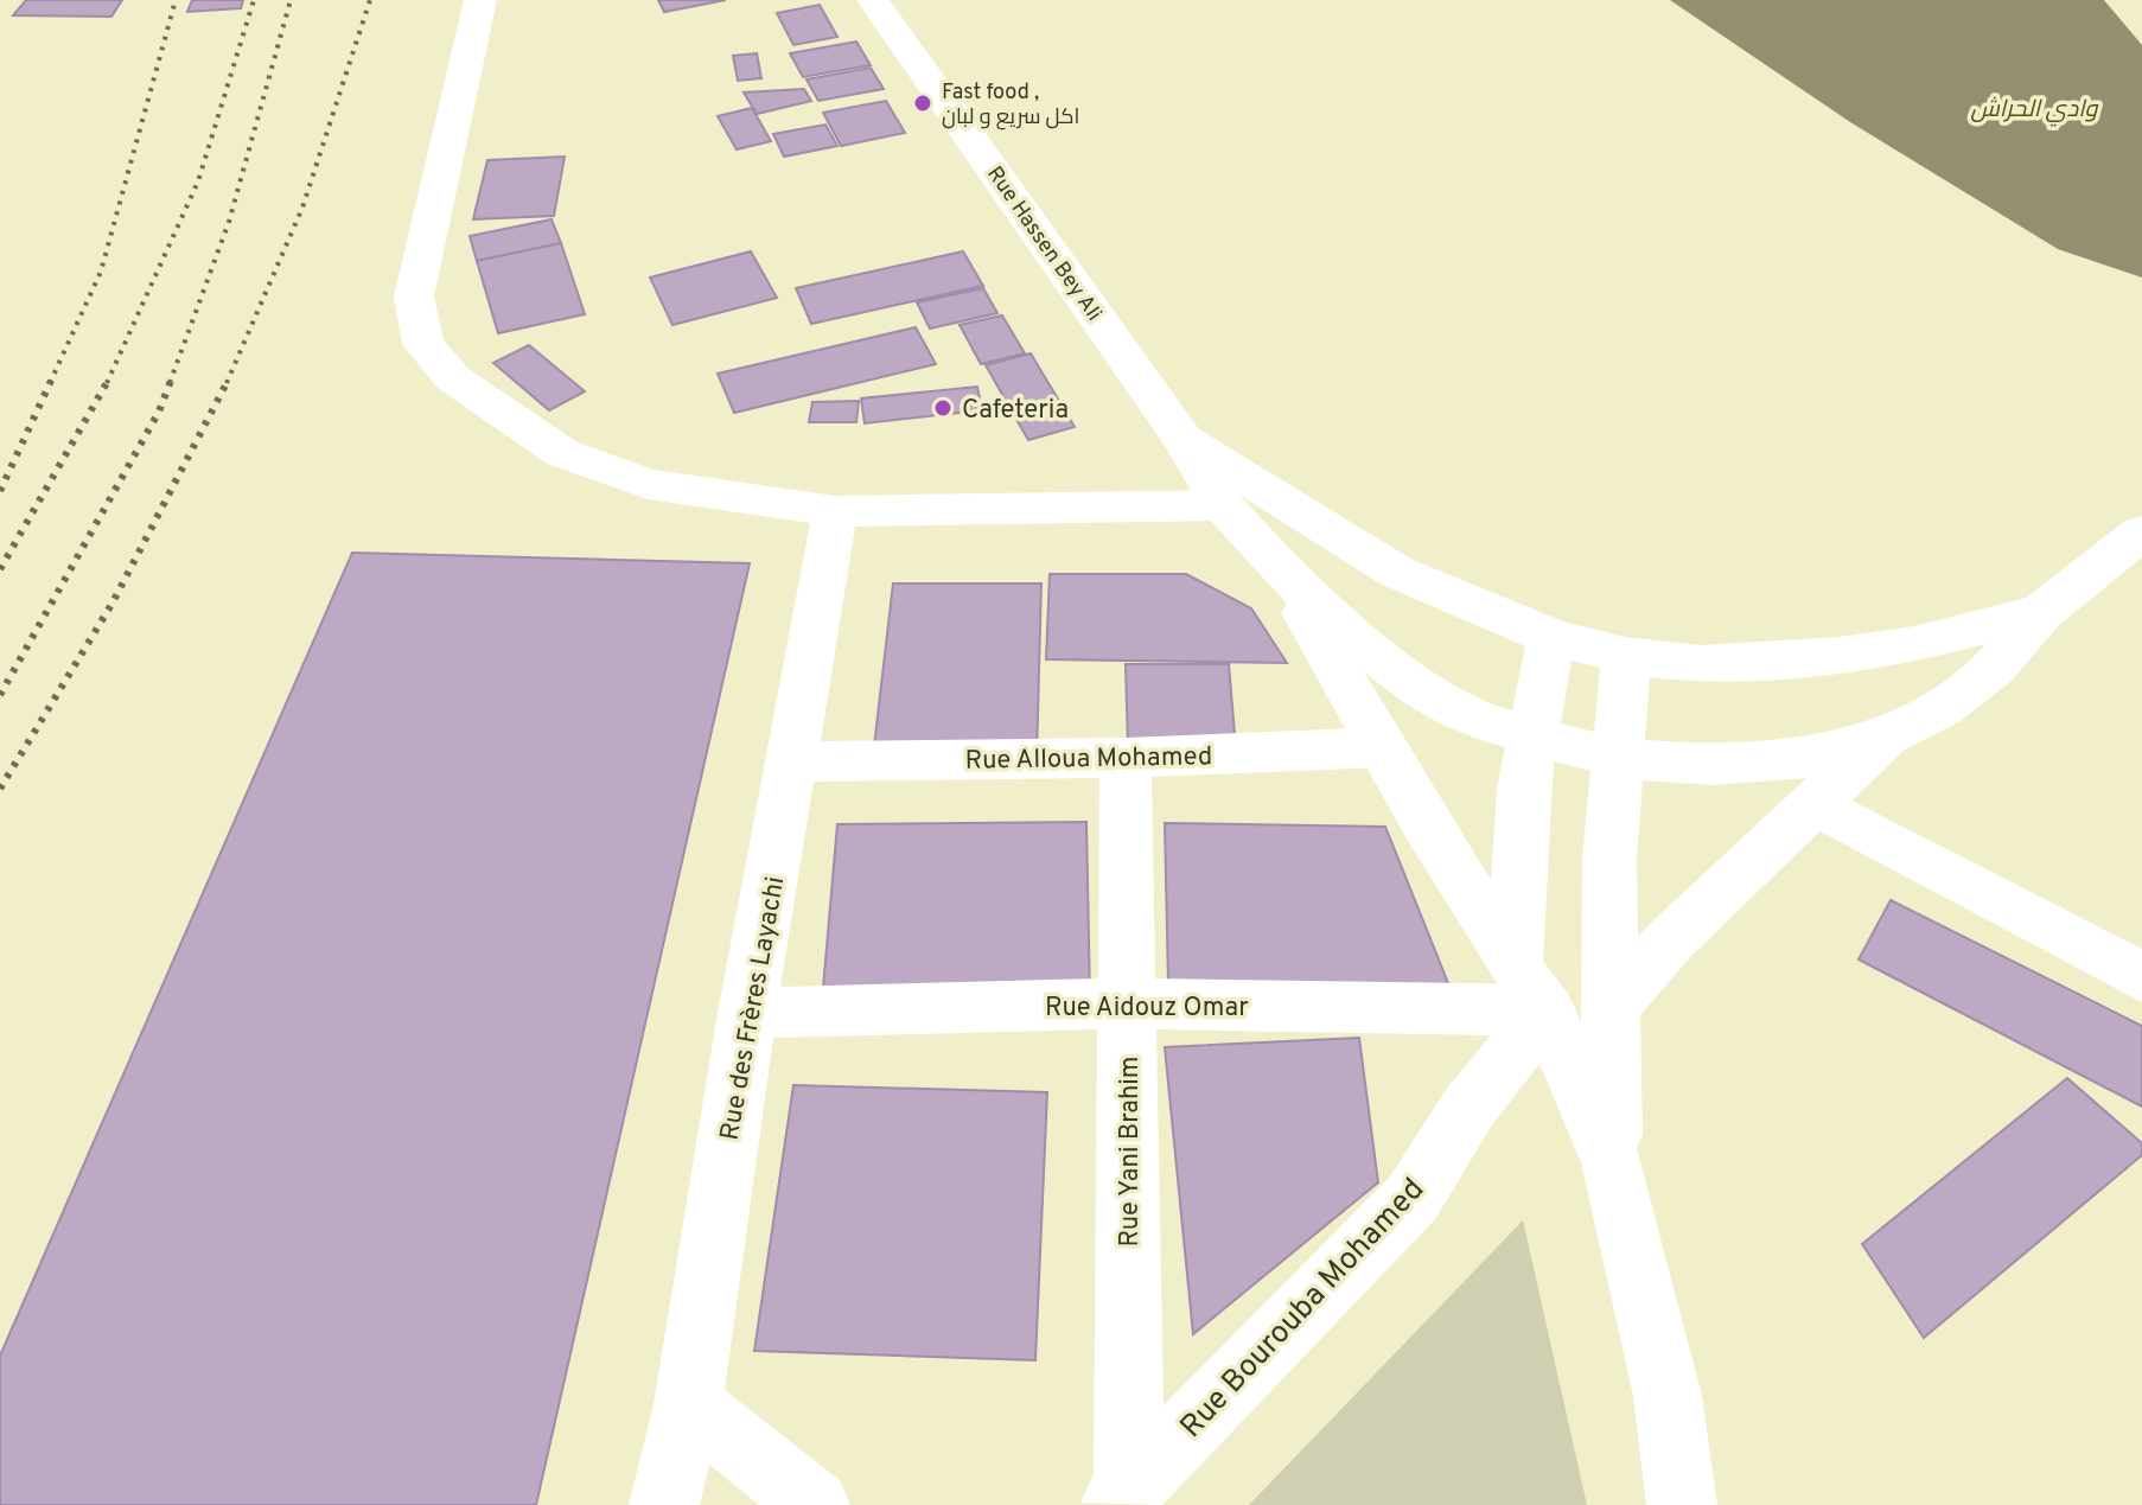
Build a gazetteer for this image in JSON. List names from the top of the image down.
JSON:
{
  "streets": {
    "main road": [
      "Rue Hassen Bey Ali",
      "Rue Alloua Mohamed",
      "Rue Aidouz Omar",
      "Rue des Frères Layachi",
      "Rue Yani Brahim",
      "Rue Bourouba Mohamed"
    ]
  },
  "crossings": [
    ["Rue Alloua Mohamed", "Rue des Frères Layachi"],
    ["Rue Alloua Mohamed", "Rue Yani Brahim"],
    ["Rue Aidouz Omar", "Rue des Frères Layachi"],
    ["Rue Aidouz Omar", "Rue Yani Brahim"],
    ["Rue Aidouz Omar", "Rue Bourouba Mohamed"],
    ["Rue Yani Brahim", "Rue Bourouba Mohamed"]
  ],
  "water": ["وادي الحراش"],
  "places": ["Fast food , اكل سريع و لبان", "Cafeteria"]
}
